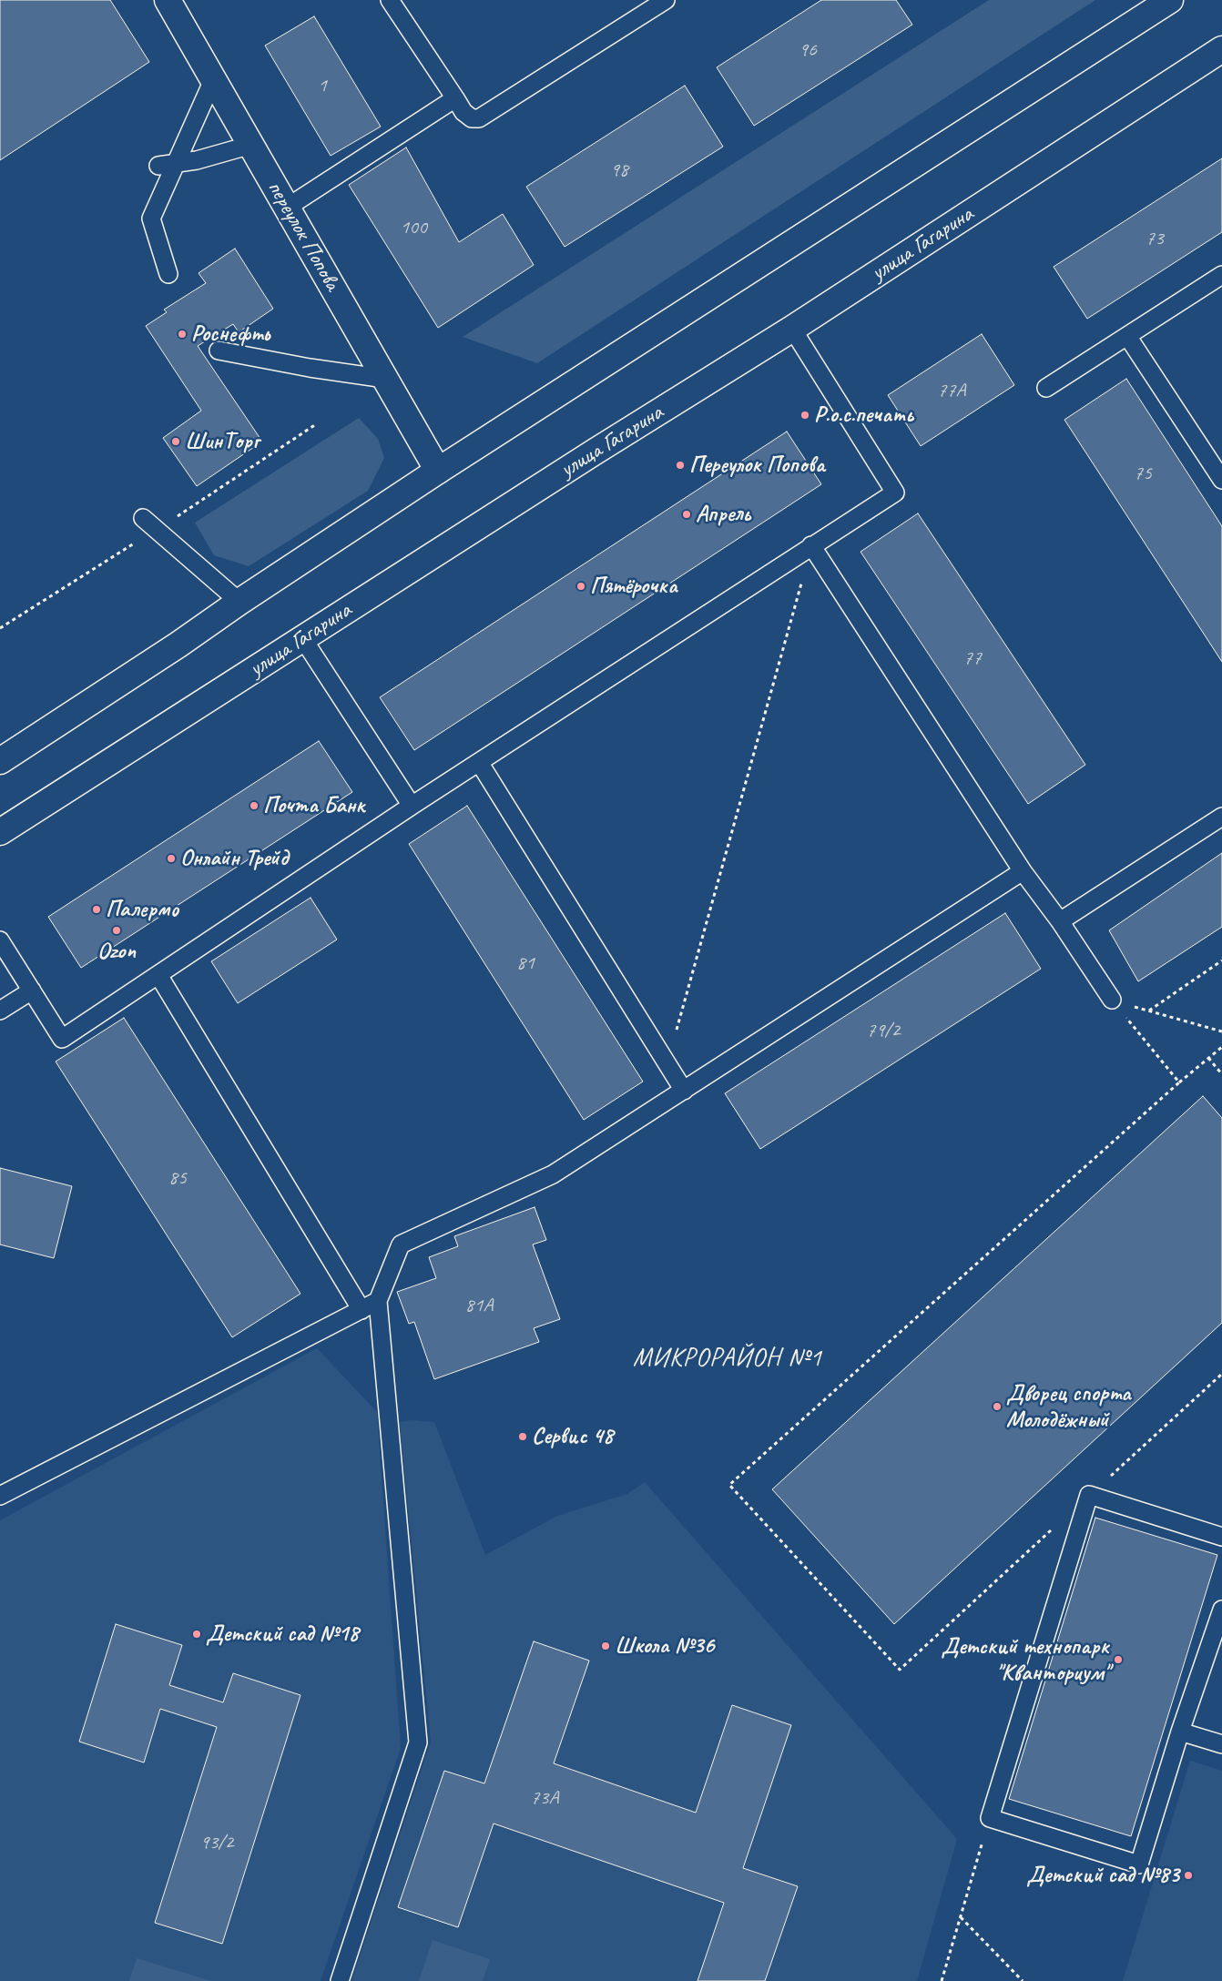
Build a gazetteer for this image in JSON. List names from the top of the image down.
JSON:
{
  "streets": {
    "main road": ["переулок Попова", "улица Гагарина"]
  },
  "districts": ["МИКРОРАЙОН №1"],
  "places": [
    "Роснефть",
    "Р.о.с.печать",
    "ШинТорг",
    "Переулок Попова",
    "Апрель",
    "Пятёрочка",
    "Почта Банк",
    "Онлайн Трейд",
    "Палермо",
    "Ozon",
    "Дворец спорта Молодёжный",
    "Сервис 48",
    "Детский сад №18",
    "Школа №36",
    "Детский технопарк \"Кванториум\"",
    "Детский сад №83"
  ],
  "house_numbers": [
    "96",
    "1",
    "98",
    "100",
    "73",
    "77А",
    "75",
    "77",
    "81",
    "79/2",
    "85",
    "81А",
    "73А",
    "93/2"
  ]
}
